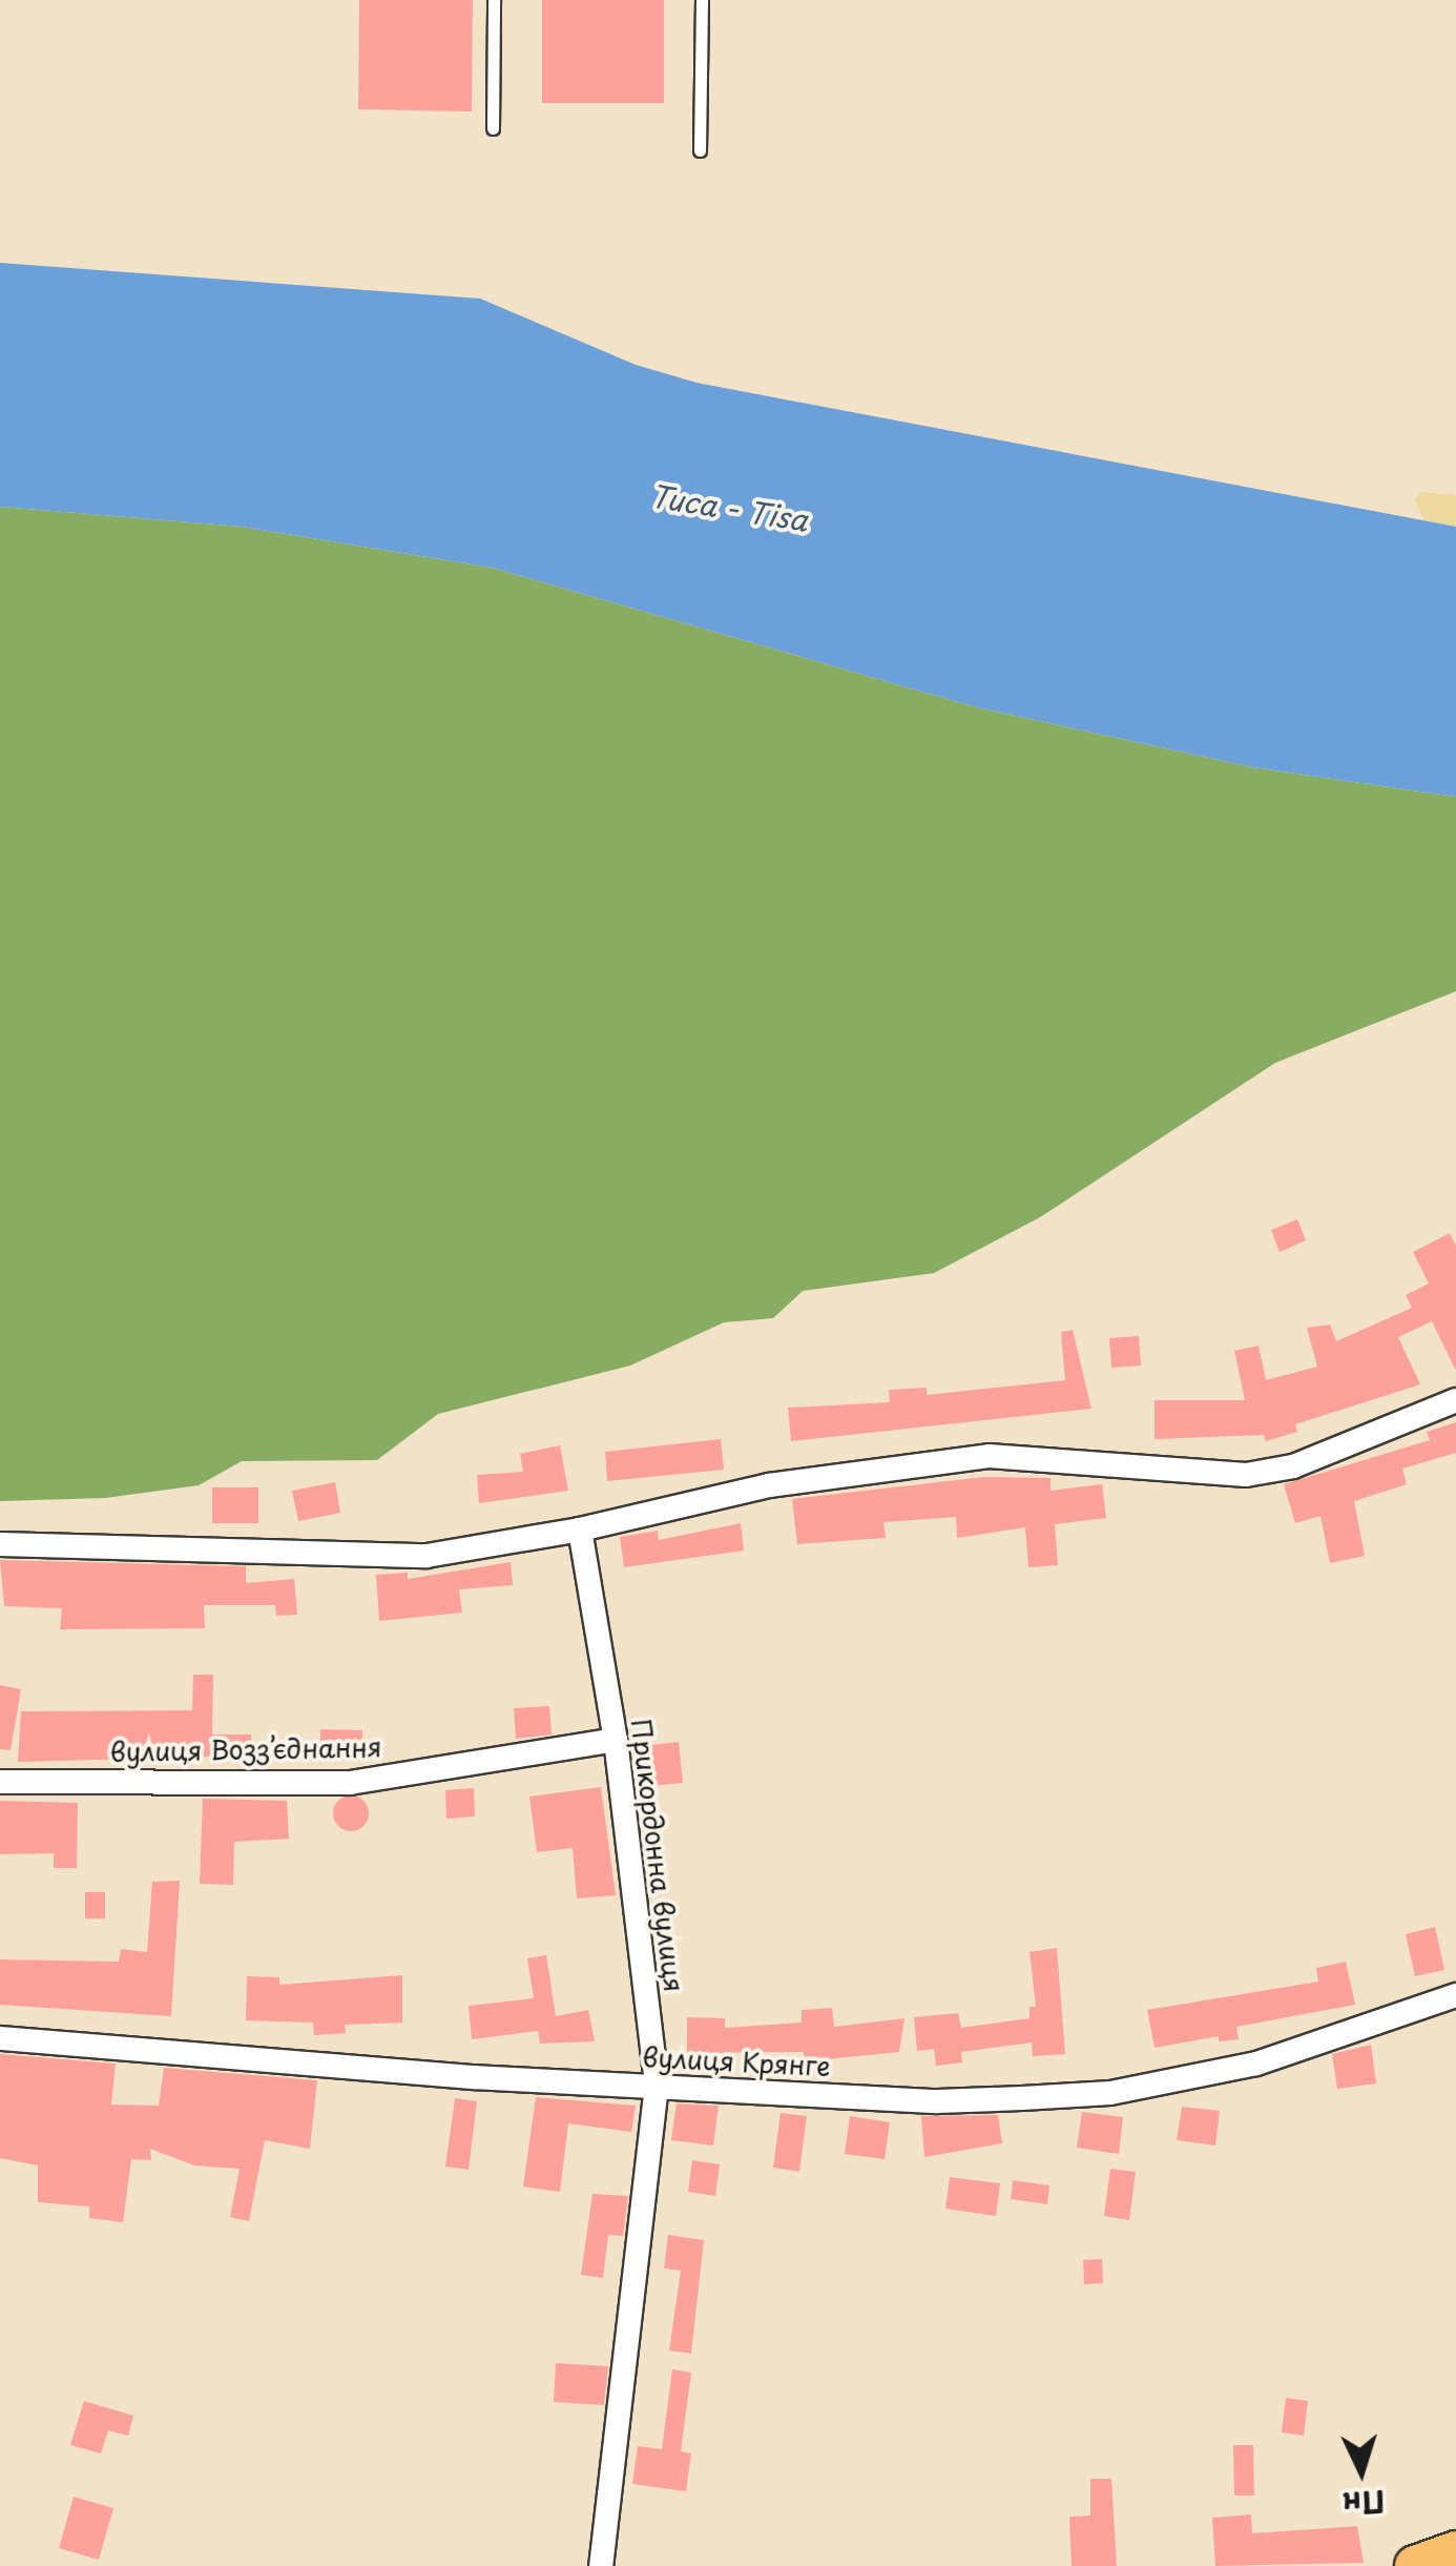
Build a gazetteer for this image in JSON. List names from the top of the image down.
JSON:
{
  "streets": {
    "street": ["вулиця Воззʼєднання", "Прикордонна вулиця", "вулиця Крянге"]
  },
  "crossings": [
    ["вулиця Воззʼєднання", "Прикордонна вулиця"],
    ["Прикордонна вулиця", "вулиця Крянге"]
  ],
  "water": ["Тиса - Tisa"],
  "north": "bottom"
}
